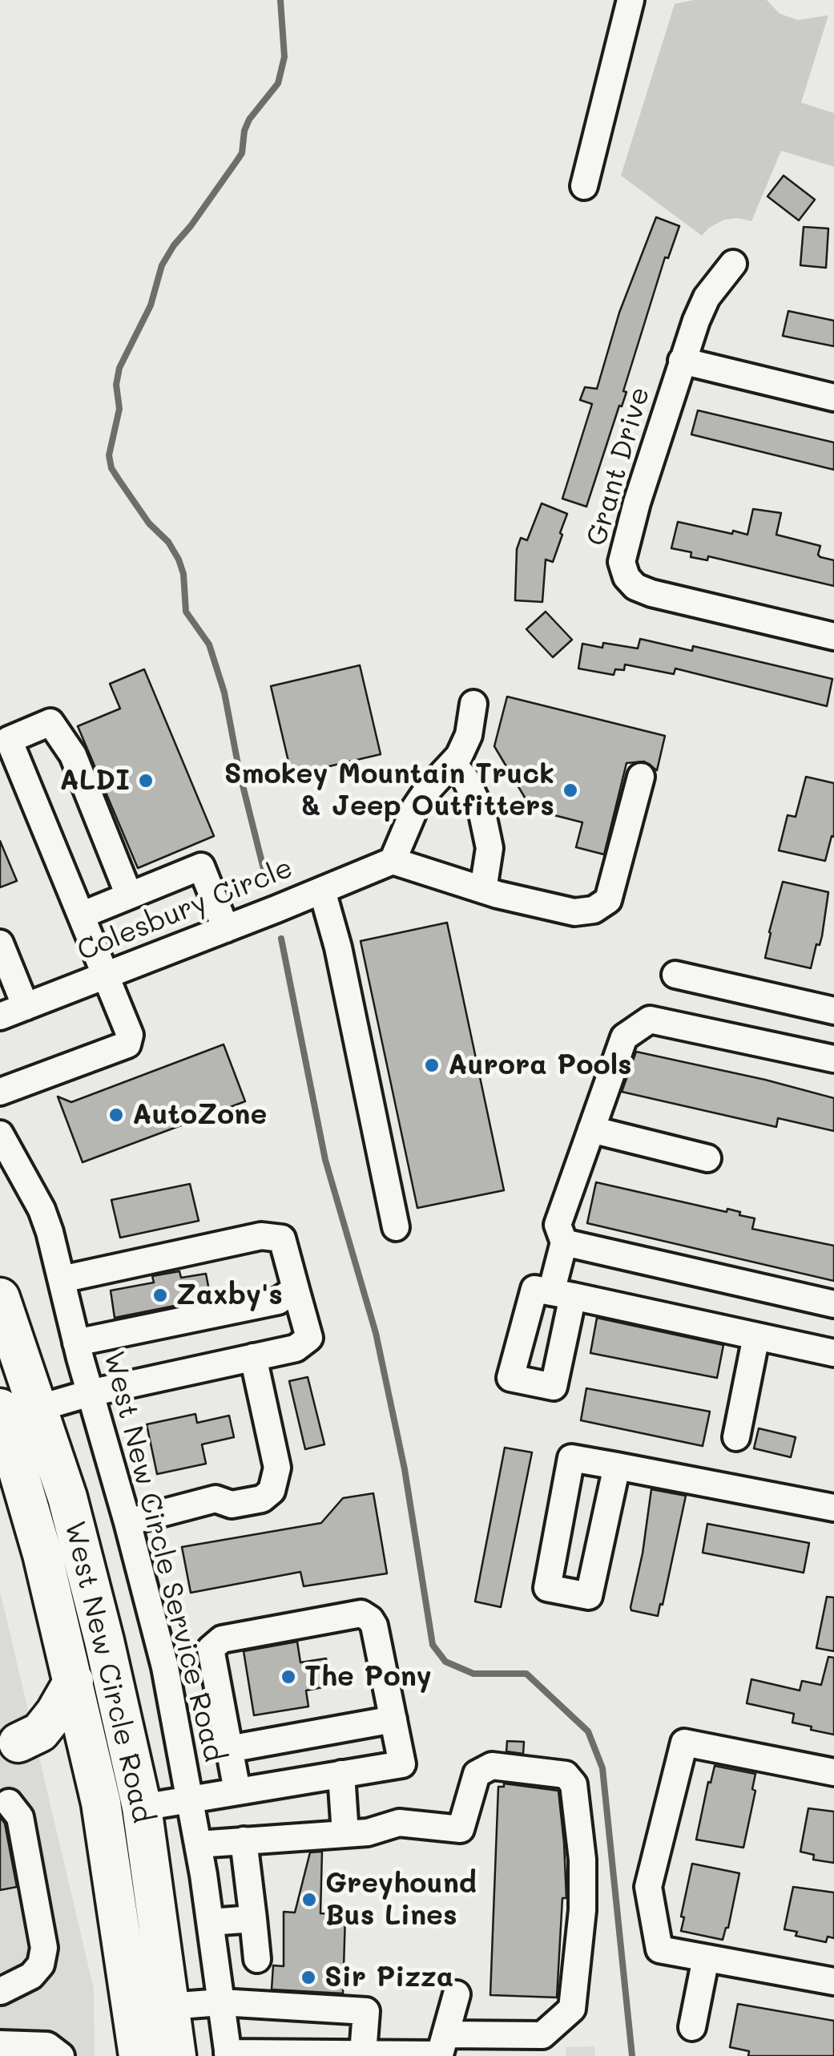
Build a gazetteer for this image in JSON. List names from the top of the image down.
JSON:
{
  "streets": {
    "highway": ["West New Circle Road"],
    "street": ["Grant Drive", "Colesbury Circle", "West New Circle Service Road"]
  },
  "places": [
    "ALDI",
    "Smokey Mountain Truck & Jeep Outfitters",
    "Aurora Pools",
    "AutoZone",
    "Zaxby's",
    "The Pony",
    "Greyhound Bus Lines",
    "Sir Pizza"
  ]
}
